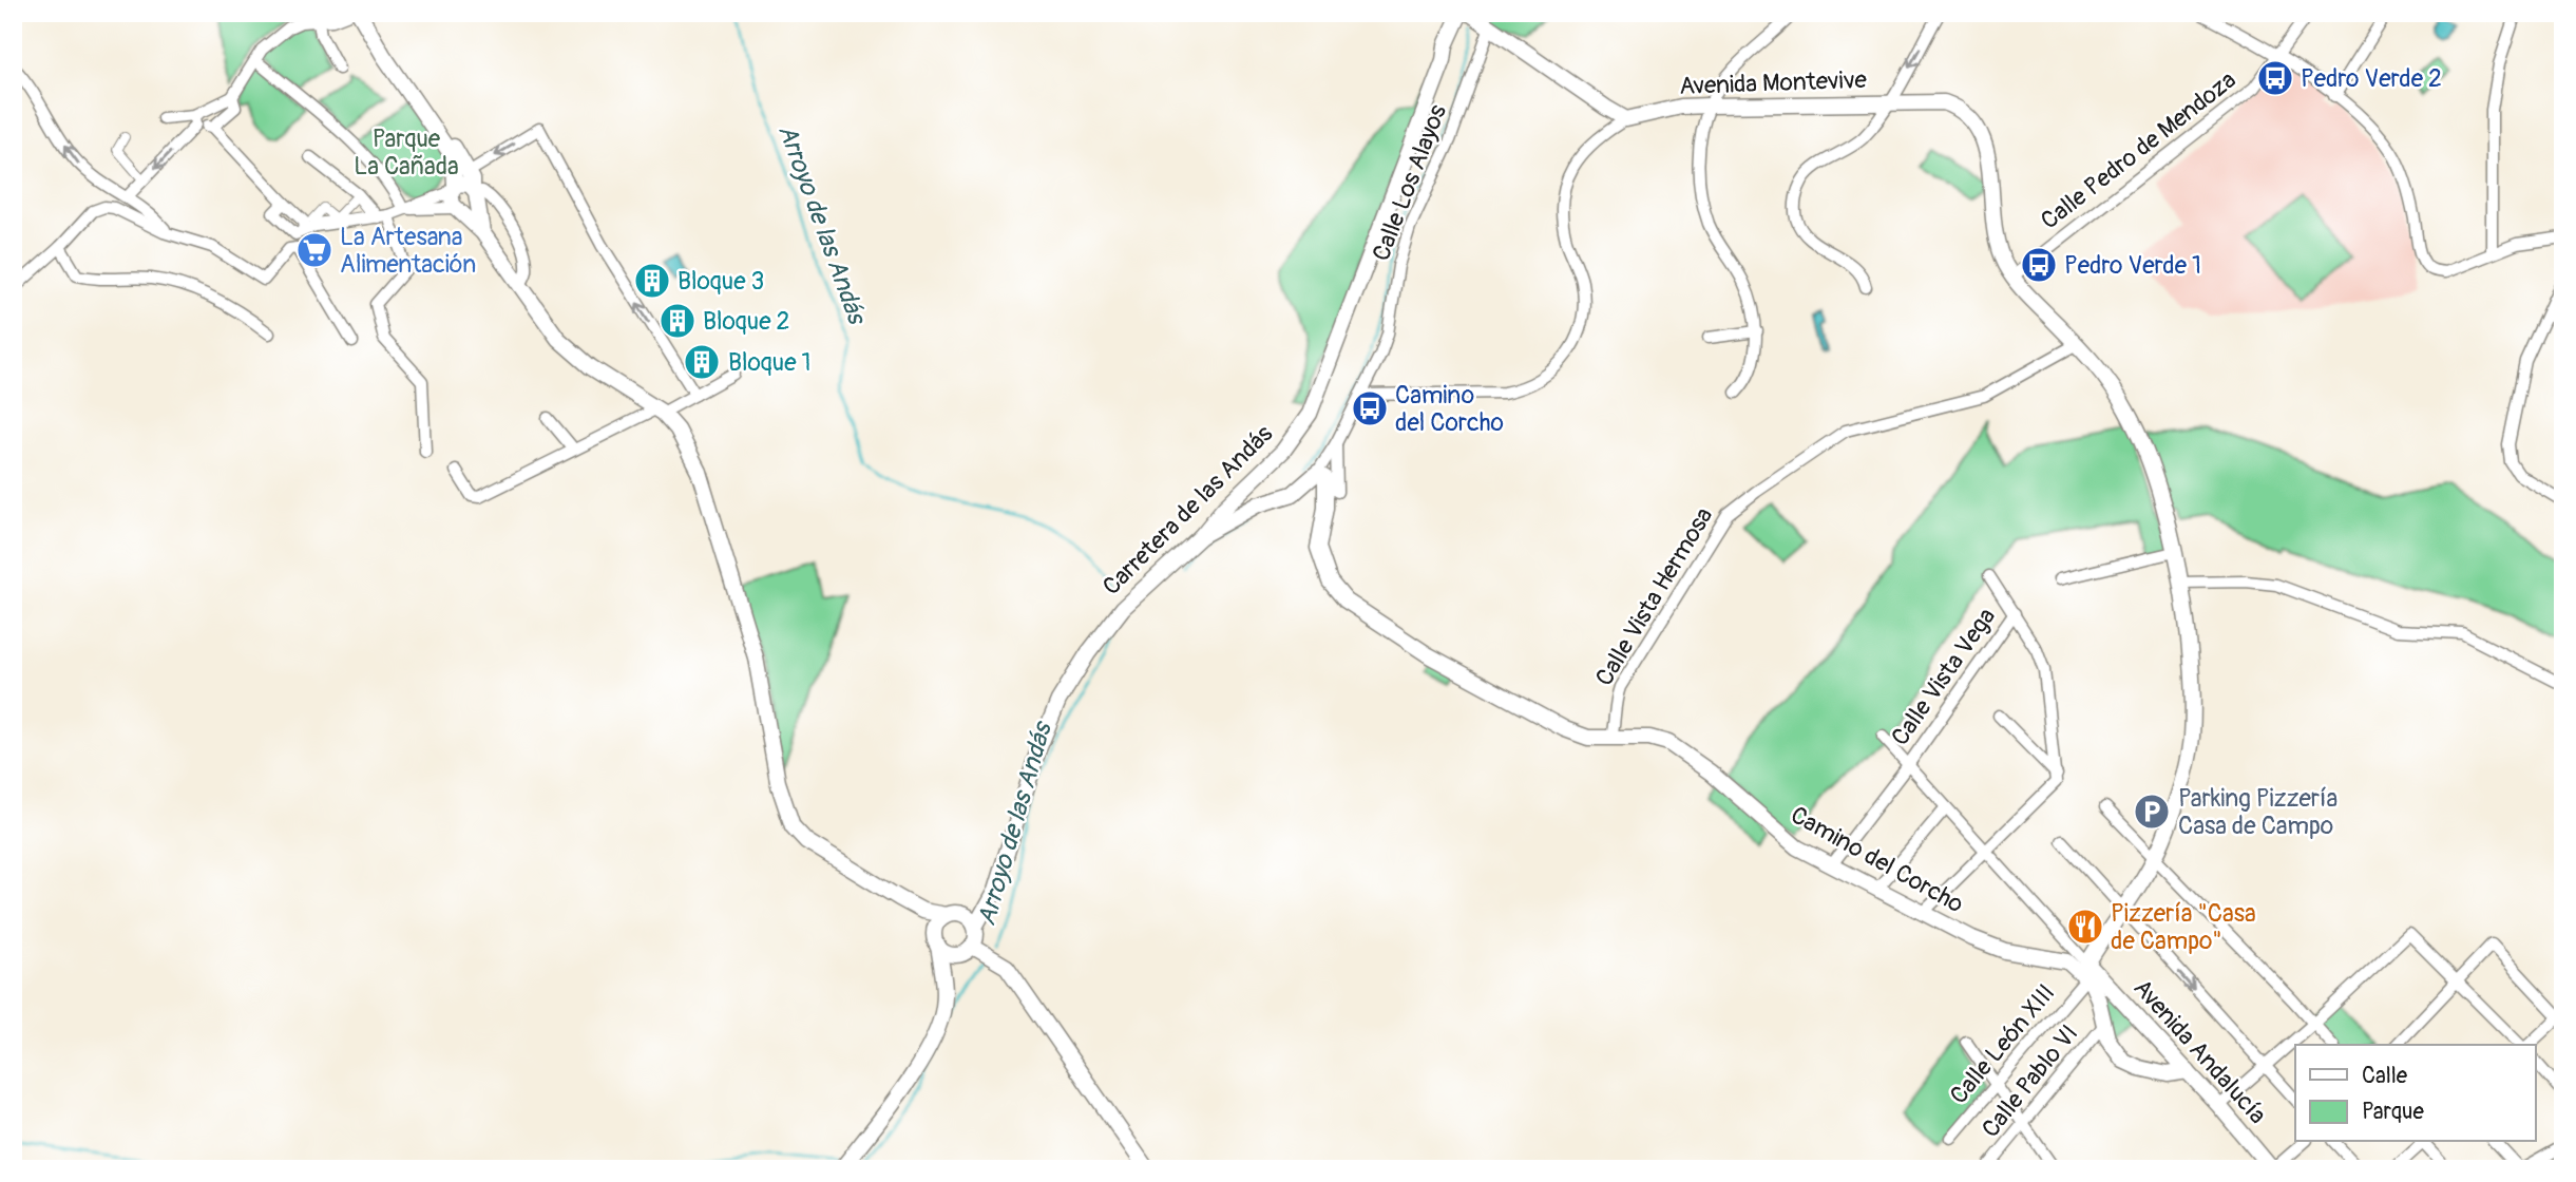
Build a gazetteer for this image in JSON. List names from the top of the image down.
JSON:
{
  "streets": {
    "street": [
      "Avenida Montevive",
      "Calle Pedro de Mendoza",
      "Calle Los Alayos",
      "Carretera de las Andás",
      "Calle Vista Hermosa",
      "Calle Vista Vega",
      "Camino del Corcho",
      "Calle León XIII",
      "Avenida Andalucía",
      "Calle Pablo VI"
    ]
  },
  "crossings": [
    ["Avenida Montevive", "Calle Pedro de Mendoza"],
    ["Avenida Montevive", "Calle Los Alayos"],
    ["Avenida Montevive", "Calle Vista Hermosa"],
    ["Avenida Montevive", "Camino del Corcho"],
    ["Avenida Montevive", "Calle León XIII"],
    ["Avenida Montevive", "Avenida Andalucía"],
    ["Calle Los Alayos", "Camino del Corcho"],
    ["Calle Vista Hermosa", "Camino del Corcho"],
    ["Calle Vista Vega", "Camino del Corcho"],
    ["Calle Vista Vega", "Avenida Andalucía"],
    ["Camino del Corcho", "Calle León XIII"],
    ["Camino del Corcho", "Avenida Andalucía"],
    ["Camino del Corcho", "Calle Pablo VI"],
    ["Calle León XIII", "Avenida Andalucía"]
  ],
  "water": ["Arroyo de las Andás"],
  "parks": ["Parque La Cañada"],
  "places": {
    "bus stop": ["Pedro Verde 2", "Pedro Verde 1", "Camino del Corcho"],
    "supermarket": ["La Artesana Alimentación"],
    "building": ["Bloque 3", "Bloque 2", "Bloque 1"],
    "parking": ["Parking Pizzería Casa de Campo"],
    "restaurant": ["Pizzería \"Casa de Campo\""]
  },
  "legend": ["Calle", "Parque"]
}
